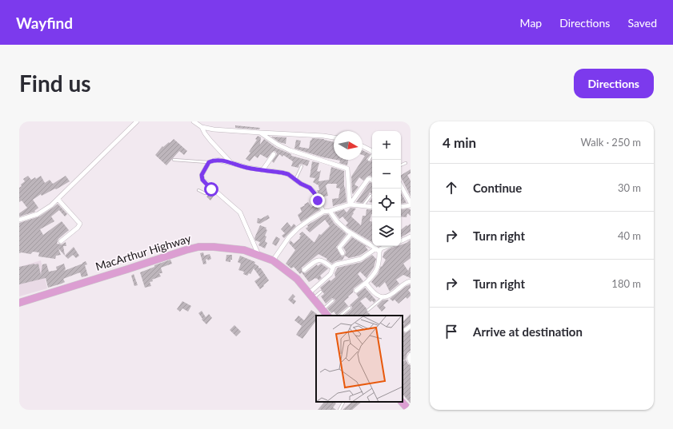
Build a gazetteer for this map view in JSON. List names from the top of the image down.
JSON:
{
  "streets": {
    "highway": ["MacArthur Highway"]
  },
  "north": "right",
  "page": {
    "header": "Wayfind",
    "nav": ["Map", "Directions", "Saved"],
    "buttons": "Directions",
    "title": "Find us",
    "heading": ["4 min", "Walk · 250 m"],
    "map_buttons": ["+", "−"],
    "list": [
      ["Continue", "30 m"],
      ["Turn right", "40 m"],
      ["Turn right", "180 m"],
      "Arrive at destination"
    ]
  }
}
